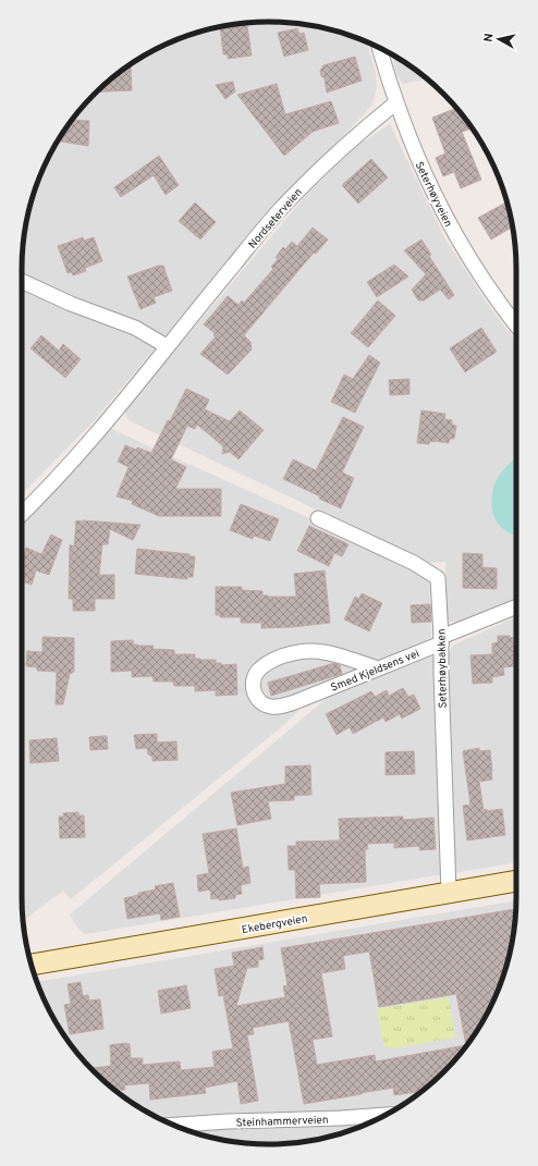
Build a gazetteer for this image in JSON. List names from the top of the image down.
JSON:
{
  "streets": {
    "main road": ["Ekebergveien"],
    "street": [
      "Seterhøyveien",
      "Nordseterveien",
      "Seterhøybakken",
      "Smed Kjeldsens vei",
      "Steinhammerveien"
    ]
  },
  "crossings": [
    ["Seterhøyveien", "Nordseterveien"],
    ["Seterhøybakken", "Smed Kjeldsens vei"],
    ["Seterhøybakken", "Ekebergveien"]
  ],
  "north": "left"
}
